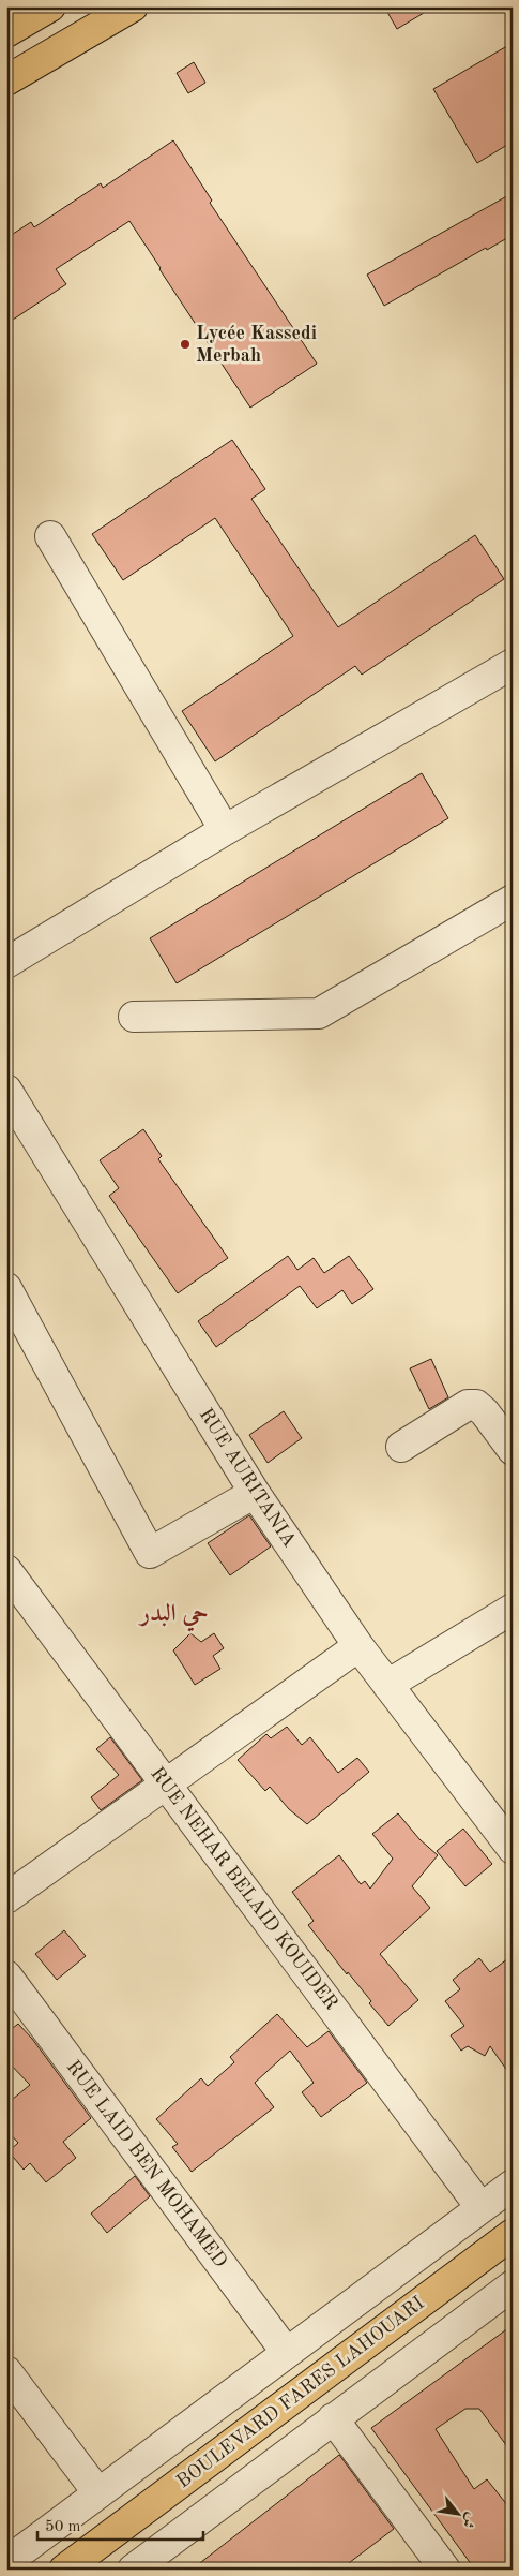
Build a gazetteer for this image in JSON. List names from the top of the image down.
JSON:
{
  "streets": {
    "main road": ["BOULEVARD FARES LAHOUARI"],
    "street": ["RUE AURITANIA", "RUE NEHAR BELAID KOUIDER", "RUE LAID BEN MOHAMED"]
  },
  "districts": ["حي البدر"],
  "places": ["Lycée Kassedi Merbah"],
  "scale_bar": "50 m",
  "north": "bottom right"
}
